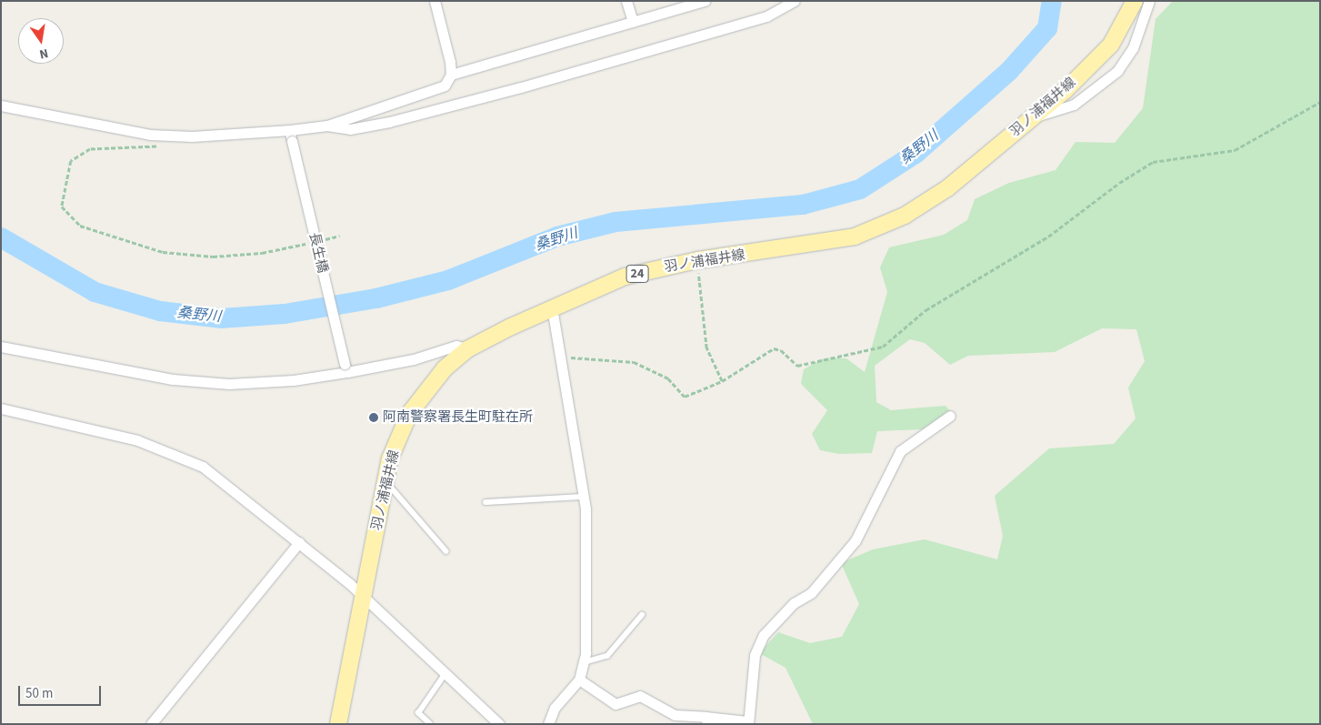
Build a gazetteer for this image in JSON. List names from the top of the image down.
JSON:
{
  "streets": {
    "main road": ["羽ノ浦福井線", "24"],
    "street": ["長生橋"]
  },
  "water": ["桑野川"],
  "places": ["阿南警察署長生町駐在所"],
  "scale_bar": "50 m",
  "north": "bottom"
}
